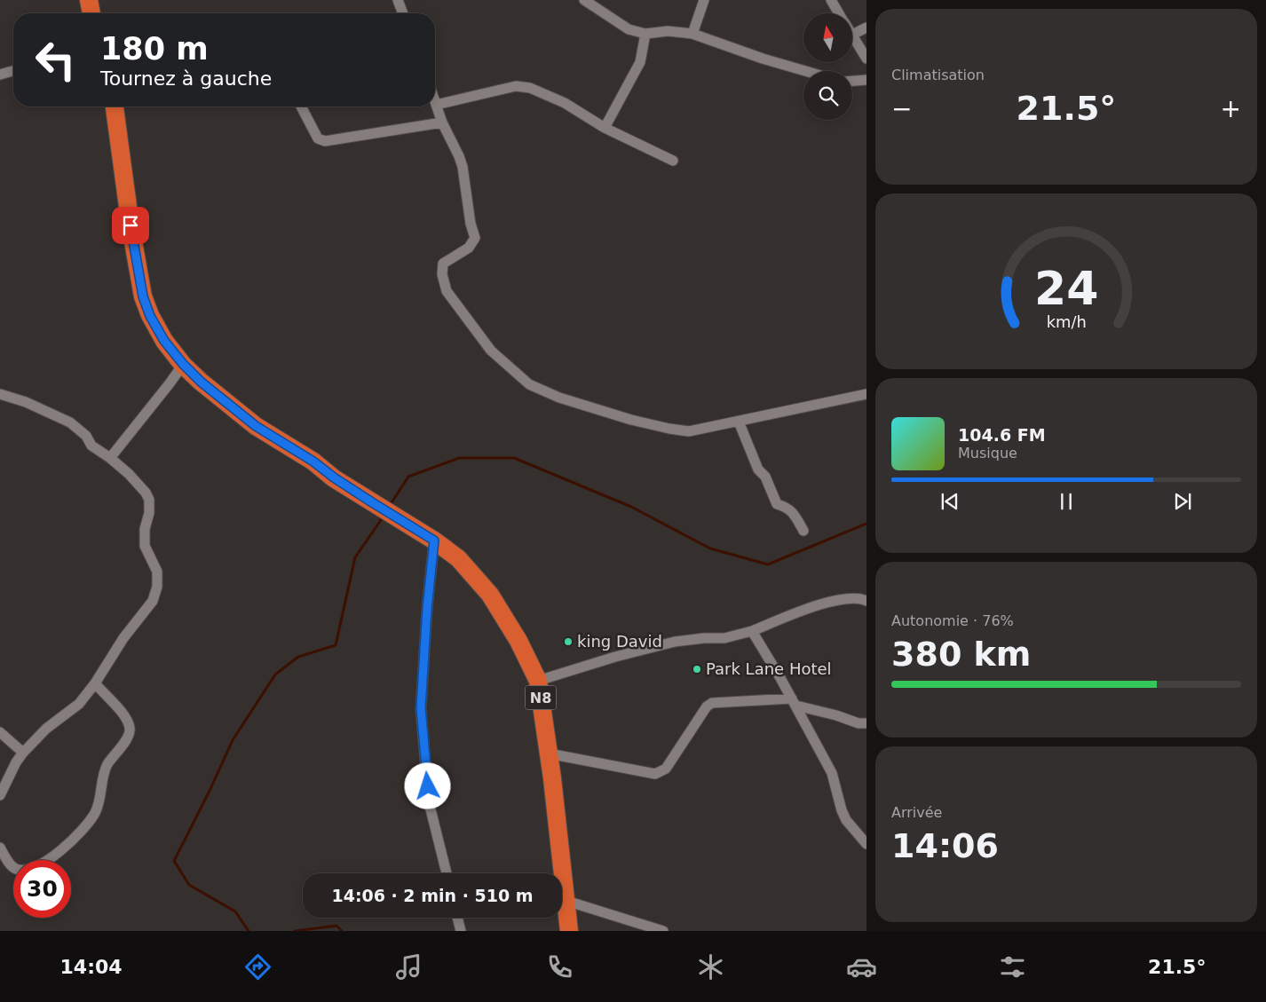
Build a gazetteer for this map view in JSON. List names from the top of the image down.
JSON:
{
  "streets": {
    "highway": ["N8"]
  },
  "places": ["king David", "Park Lane Hotel"],
  "north": "top",
  "page": {
    "tile": [
      "Climatisation",
      ["Autonomie · 76%", "380 km"],
      ["Arrivée", "14:06"]
    ],
    "turn": ["180 m", "Tournez à gauche"],
    "heat": ["−", "21.5°", "+"],
    "song": ["104.6 FM", "Musique"],
    "limit": "30",
    "trip": "14:06 · 2 min · 510 m",
    "tabs": ["14:04", "21.5°"],
    "gauge": ["24", "km/h"]
  }
}
